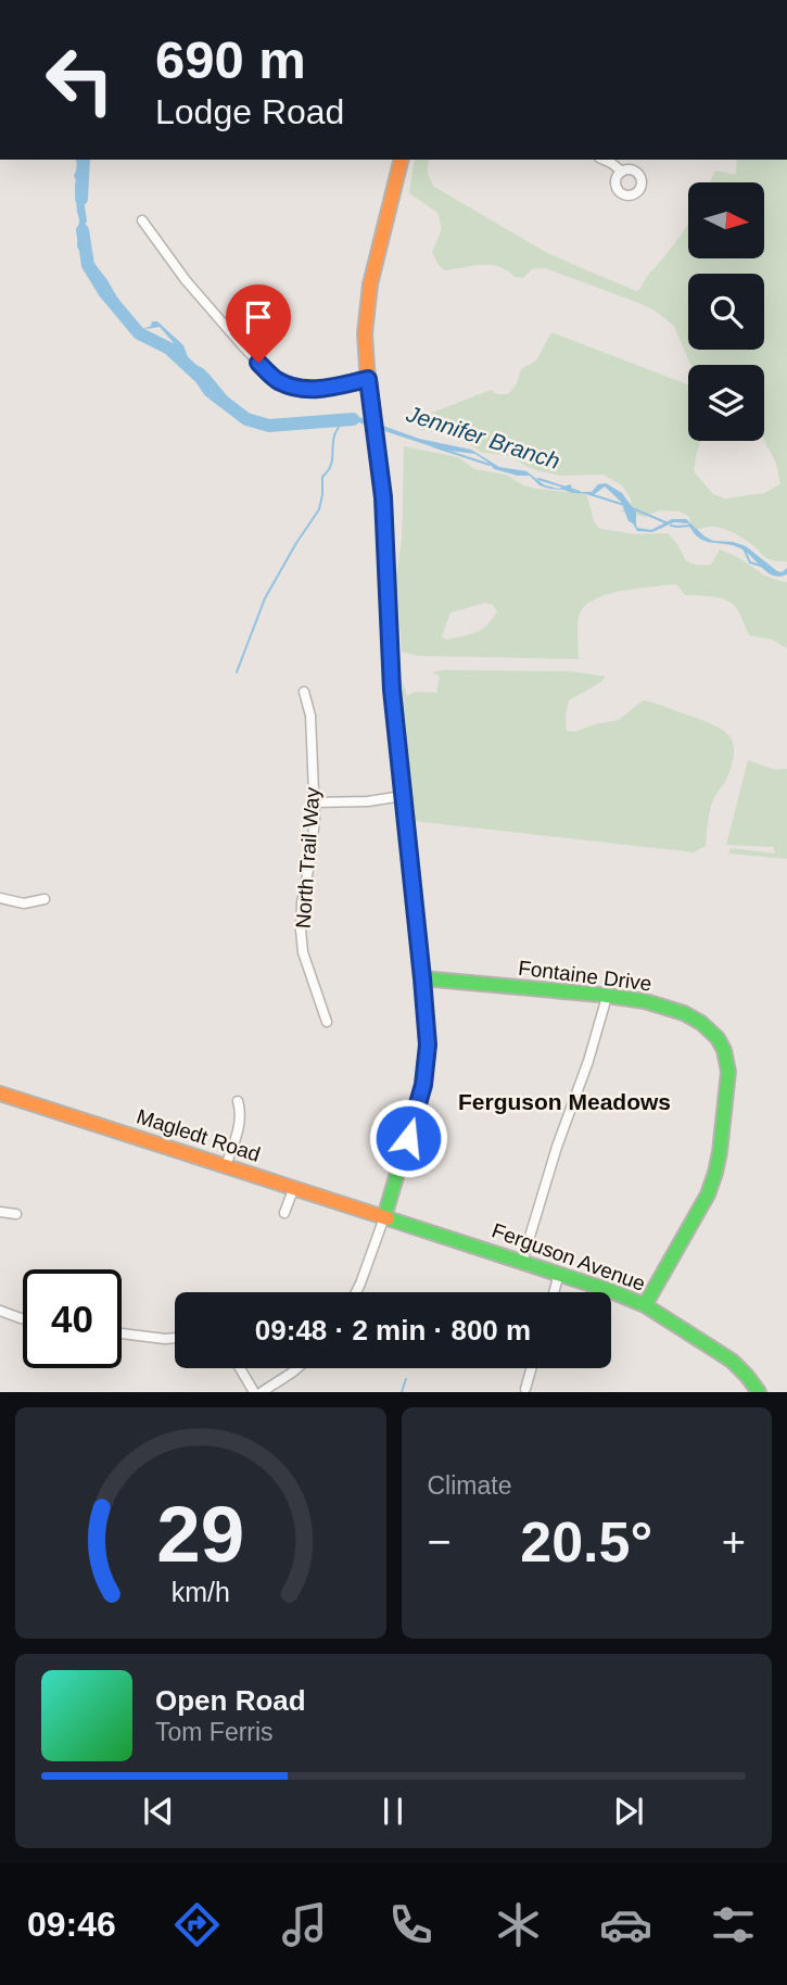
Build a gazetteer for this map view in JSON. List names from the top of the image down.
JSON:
{
  "streets": {
    "street": [
      "North Trail Way",
      "Fontaine Drive",
      "Magledt Road",
      "Ferguson Avenue"
    ]
  },
  "crossings": [
    ["Fontaine Drive", "Ferguson Avenue"],
    ["Magledt Road", "Ferguson Avenue"]
  ],
  "districts": ["Ferguson Meadows"],
  "water": ["Jennifer Branch"],
  "north": "right",
  "page": {
    "turn": ["690 m", "Lodge Road"],
    "limit": "40",
    "trip": "09:48 · 2 min · 800 m",
    "tile": "Climate",
    "heat": ["−", "20.5°", "+"],
    "song": ["Open Road", "Tom Ferris"],
    "tabs": "09:46",
    "gauge": ["29", "km/h"]
  }
}
